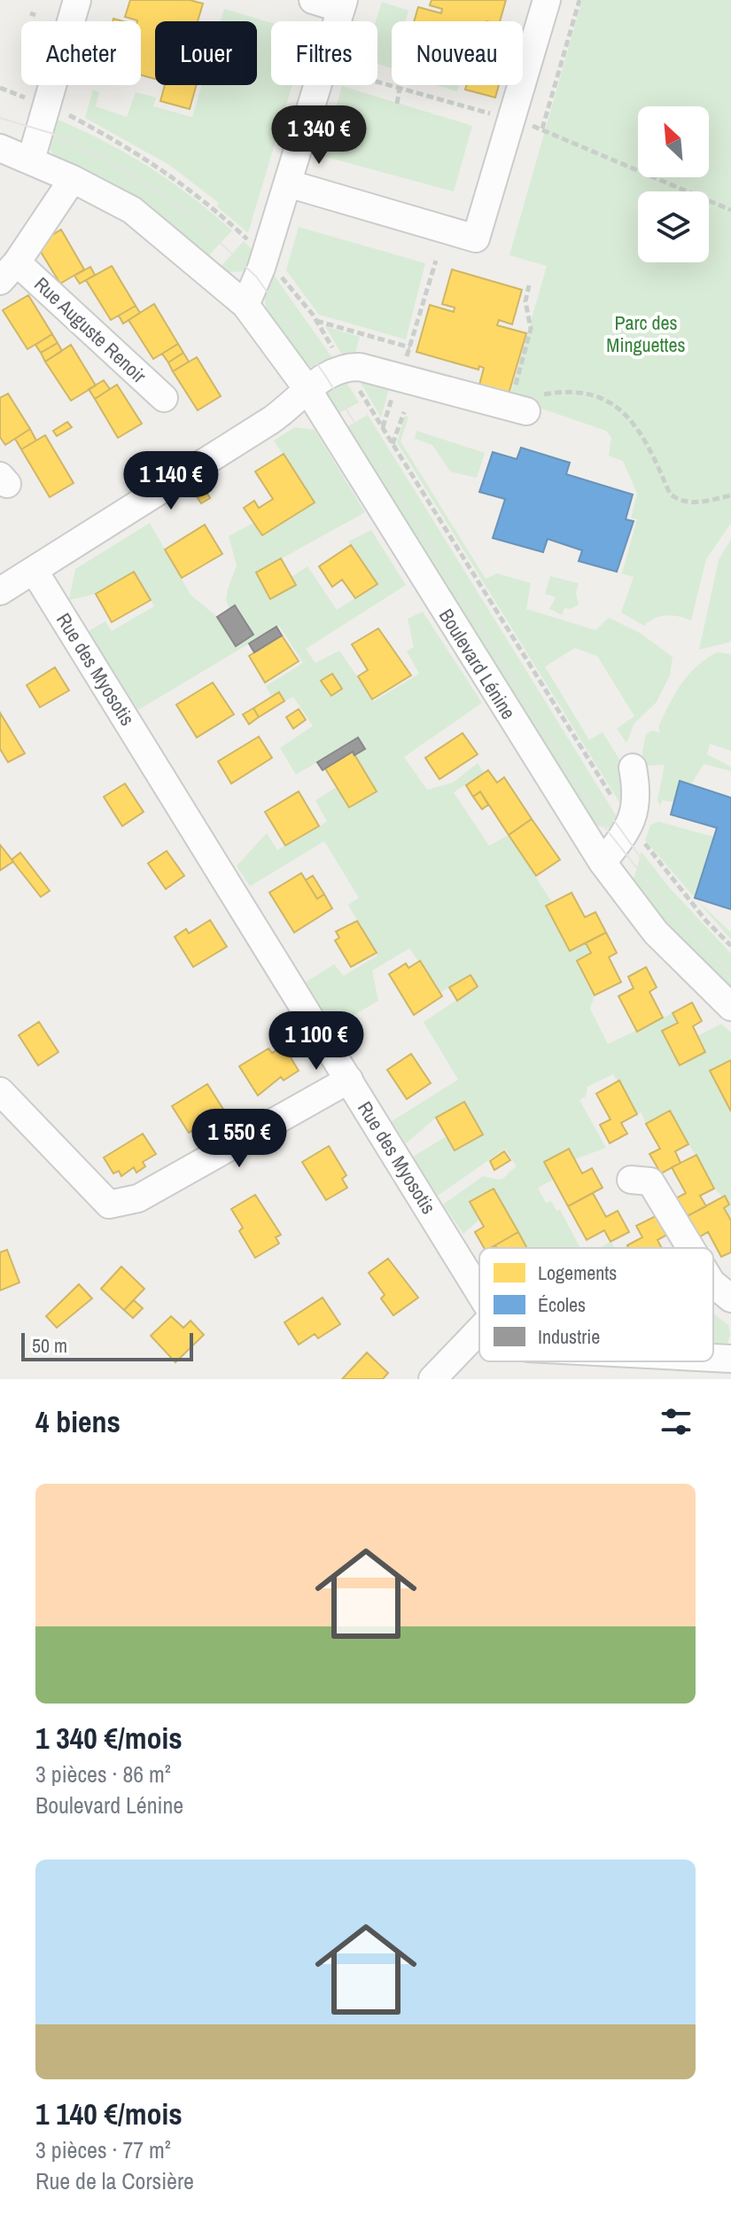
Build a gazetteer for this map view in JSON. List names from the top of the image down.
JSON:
{
  "streets": {
    "street": ["Rue Auguste Renoir", "Boulevard Lénine", "Rue des Myosotis"]
  },
  "crossings": [
    ["Rue Auguste Renoir", "Boulevard Lénine"]
  ],
  "parks": ["Parc des Minguettes"],
  "legend": ["Logements", "Écoles", "Industrie"],
  "scale_bar": "50 m",
  "north": "top left",
  "page": {
    "chip": [
      "Acheter",
      "Louer",
      "Filtres",
      "Nouveau"
    ],
    "price": [
      "1 340 €",
      "1 140 €",
      "1 100 €",
      "1 550 €"
    ],
    "scale": "50 m",
    "heading": "4 biens",
    "list": [
      {
        "name": "1 340 €/mois",
        "note": "3 pièces · 86 m² · Boulevard Lénine"
      },
      {
        "name": "1 140 €/mois",
        "note": "3 pièces · 77 m² · Rue de la Corsière"
      }
    ]
  }
}
